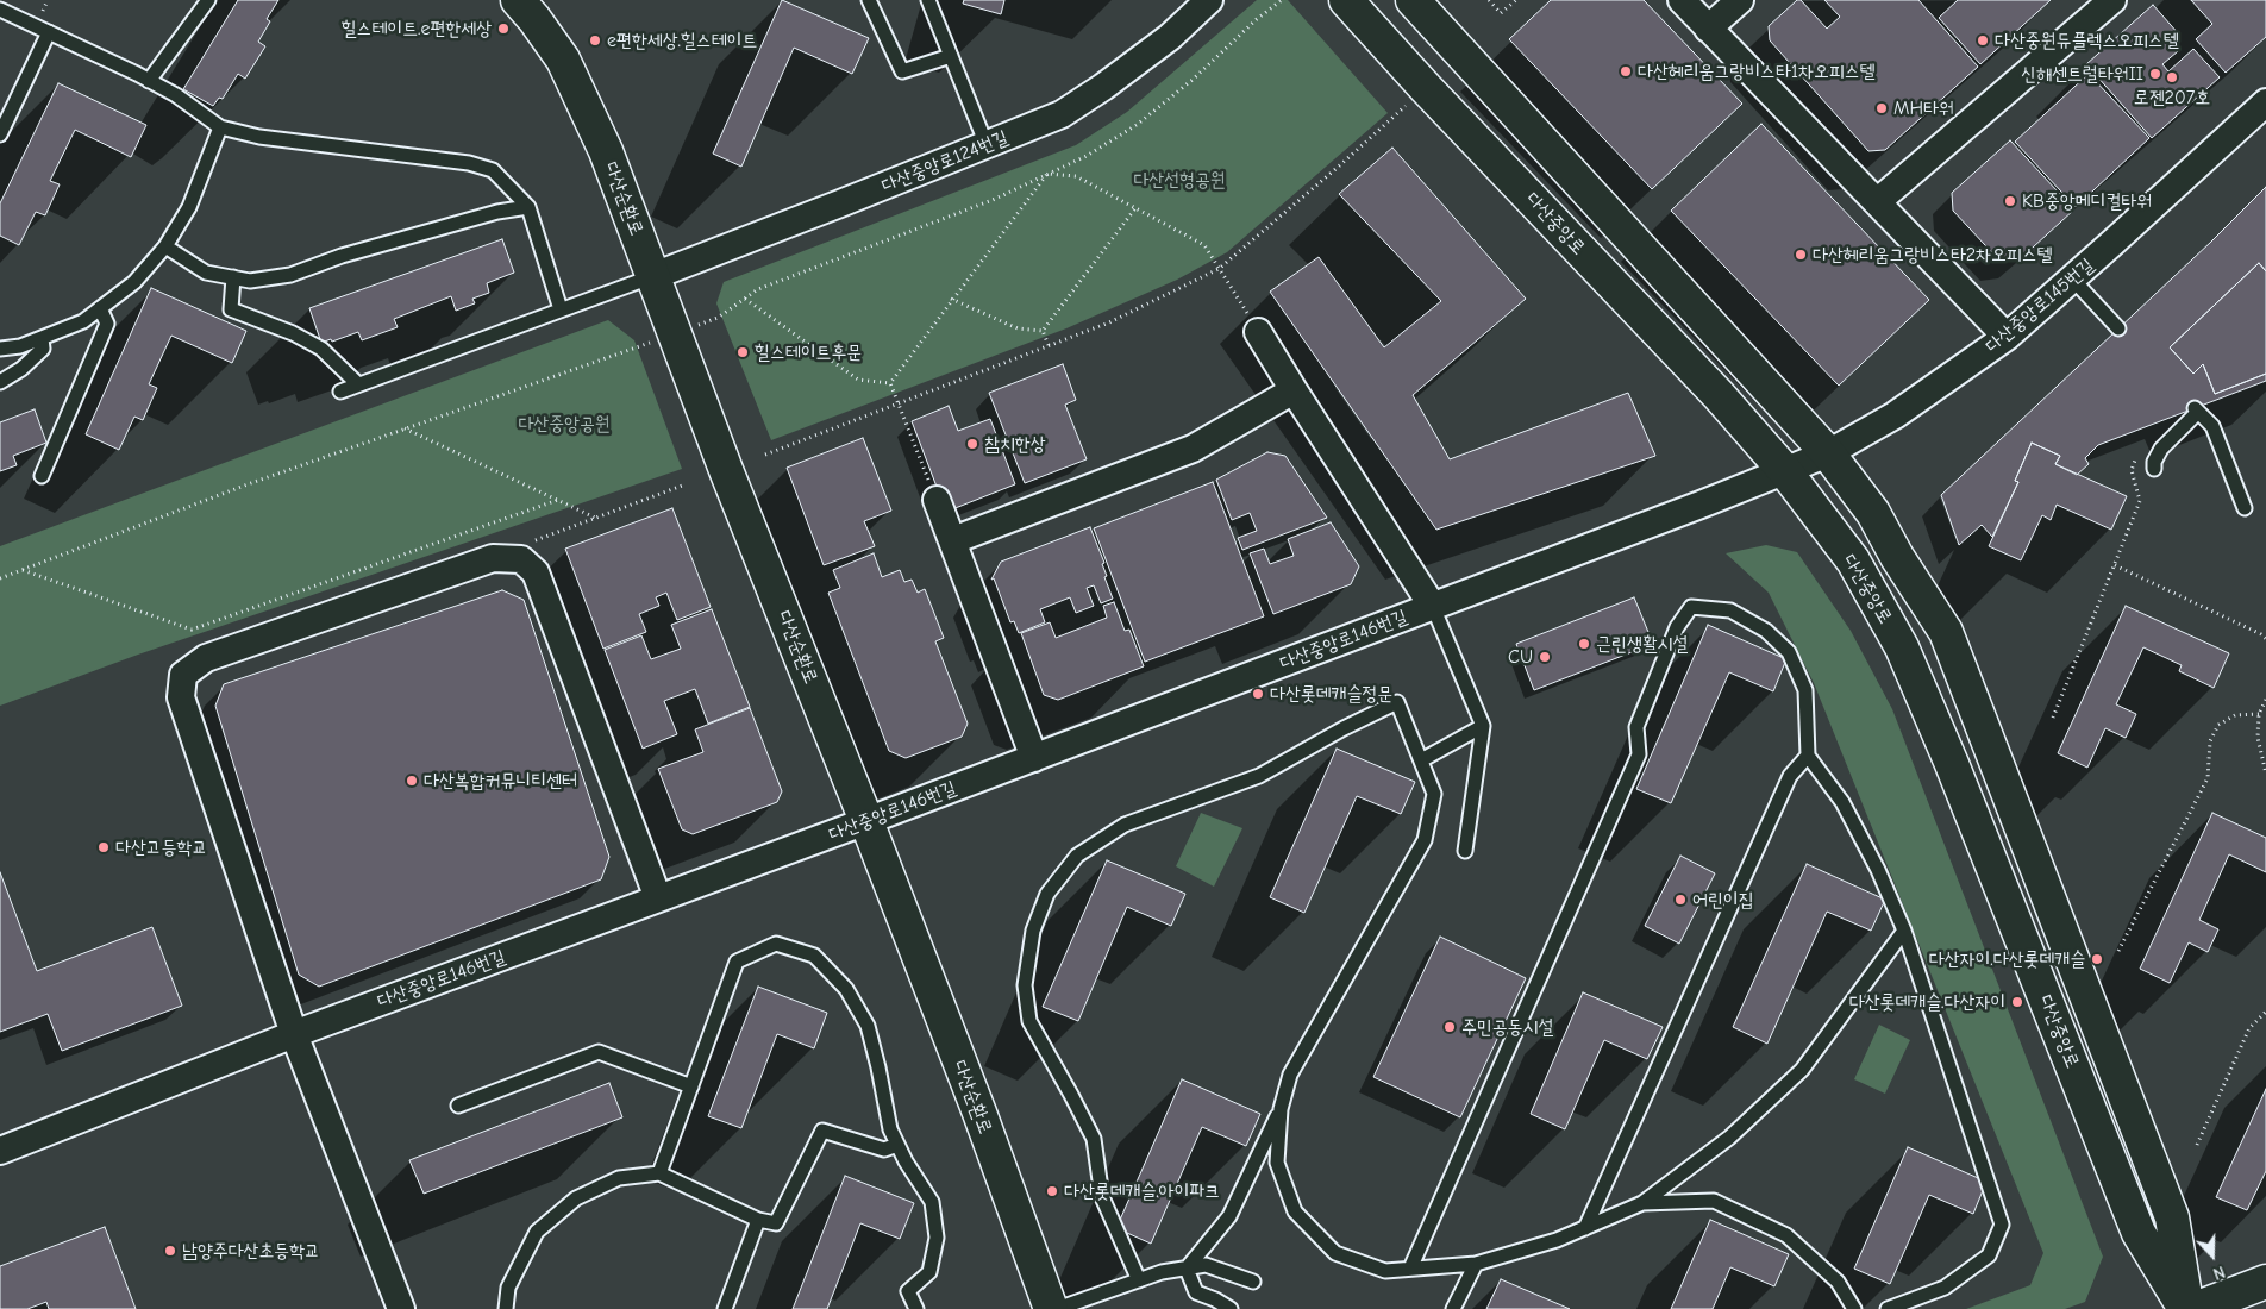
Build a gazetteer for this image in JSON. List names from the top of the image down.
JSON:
{
  "streets": {
    "street": [
      "다산중앙로124번길",
      "다산순환로",
      "다산중앙로",
      "다산중앙로145번길",
      "다산중앙로146번길"
    ]
  },
  "crossings": [
    ["다산중앙로124번길", "다산순환로"],
    ["다산순환로", "다산중앙로146번길"],
    ["다산중앙로", "다산중앙로145번길"],
    ["다산중앙로", "다산중앙로146번길"],
    ["다산중앙로145번길", "다산중앙로146번길"]
  ],
  "parks": ["다산선형공원", "다산중앙공원"],
  "places": [
    "힐스테이트.e편한세상",
    "e편한세상.힐스테이트",
    "다산중원듀플렉스오피스텔",
    "다산헤리움그랑비스타1차오피스텔",
    "신해센트럴타워II",
    "로젠207호",
    "MH타워",
    "KB중앙메디컬타워",
    "다산헤리움그랑비스타2차오피스텔",
    "힐스테이트후문",
    "참치한상",
    "근린생활시설",
    "CU",
    "다산롯데캐슬정문",
    "다산복합커뮤니티센터",
    "다산고등학교",
    "어린이집",
    "다산자이.다산롯데캐슬",
    "다산롯데캐슬.다산자이",
    "주민공동시설",
    "다산롯데캐슬.아이파크",
    "남양주다산초등학교"
  ],
  "north": "bottom"
}
